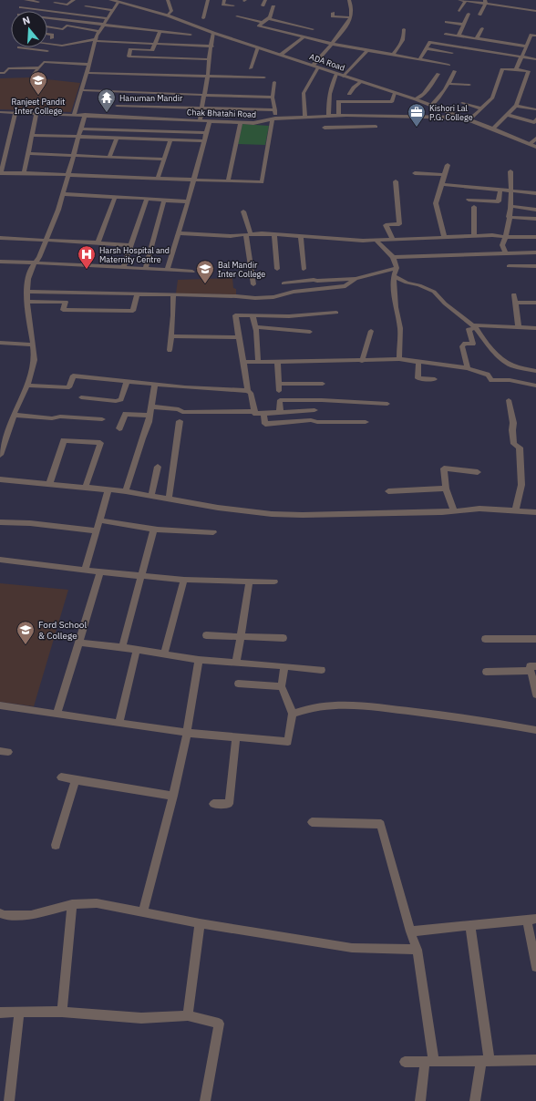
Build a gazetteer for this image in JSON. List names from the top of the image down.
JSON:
{
  "streets": {
    "street": ["ADA Road", "Chak Bhatahi Road"]
  },
  "crossings": [
    ["ADA Road", "Chak Bhatahi Road"]
  ],
  "places": {
    "school or university": ["Ranjeet Pandit Inter College", "Bal Mandir Inter College", "Ford School & College"],
    "temple": ["Hanuman Mandir"],
    "office": ["Kishori Lal P.G. College"],
    "hospital": ["Harsh Hospital and Maternity Centre"]
  },
  "north": "top"
}
